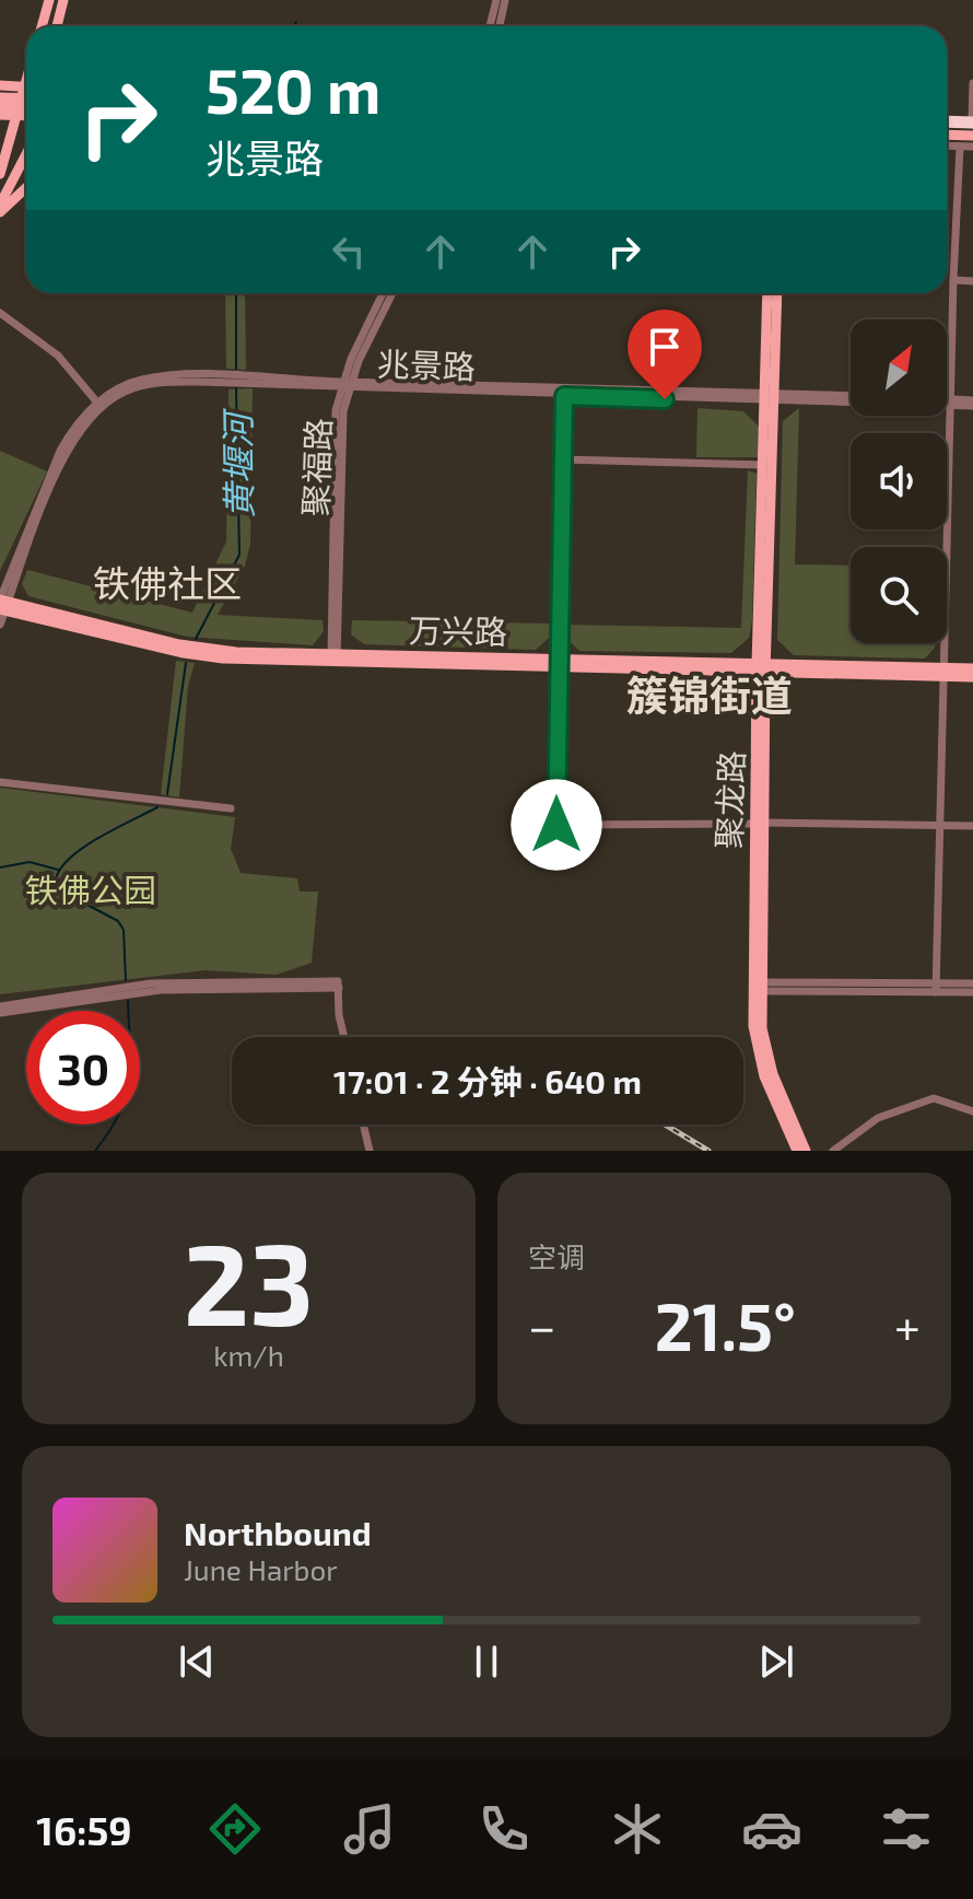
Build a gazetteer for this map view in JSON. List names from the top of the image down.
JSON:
{
  "streets": {
    "main road": ["万兴路", "聚龙路"],
    "street": ["兆景路", "聚福路"]
  },
  "crossings": [
    ["兆景路", "聚福路"],
    ["兆景路", "万兴路"],
    ["兆景路", "聚龙路"],
    ["聚福路", "万兴路"],
    ["万兴路", "聚龙路"]
  ],
  "districts": ["铁佛社区", "簇锦街道"],
  "water": ["黄堰河"],
  "parks": ["铁佛公园"],
  "north": "top right",
  "page": {
    "turn": ["520 m", "兆景路"],
    "limit": "30",
    "trip": "17:01 · 2 分钟 · 640 m",
    "tile": [
      ["23", "km/h"],
      "空调"
    ],
    "heat": ["−", "21.5°", "+"],
    "song": ["Northbound", "June Harbor"],
    "tabs": "16:59"
  }
}
